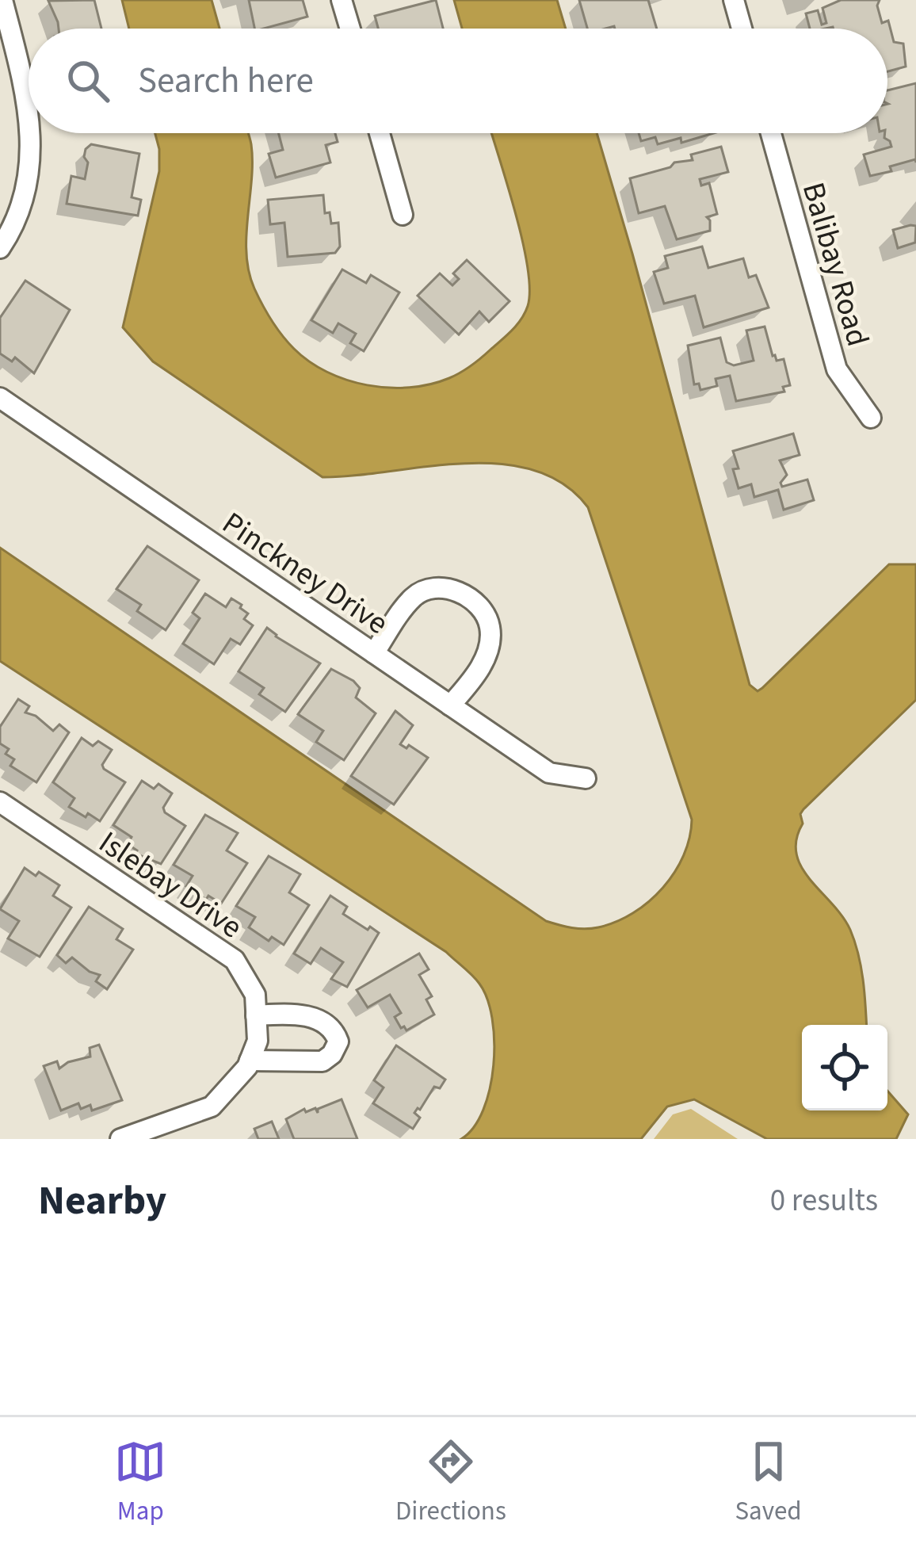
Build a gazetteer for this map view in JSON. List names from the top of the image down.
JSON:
{
  "streets": {
    "street": ["Balibay Road", "Pinckney Drive", "Islebay Drive"]
  },
  "page": {
    "search": "Search here",
    "heading": ["Nearby", "0 results"],
    "nav": ["Map", "Directions", "Saved"]
  }
}
